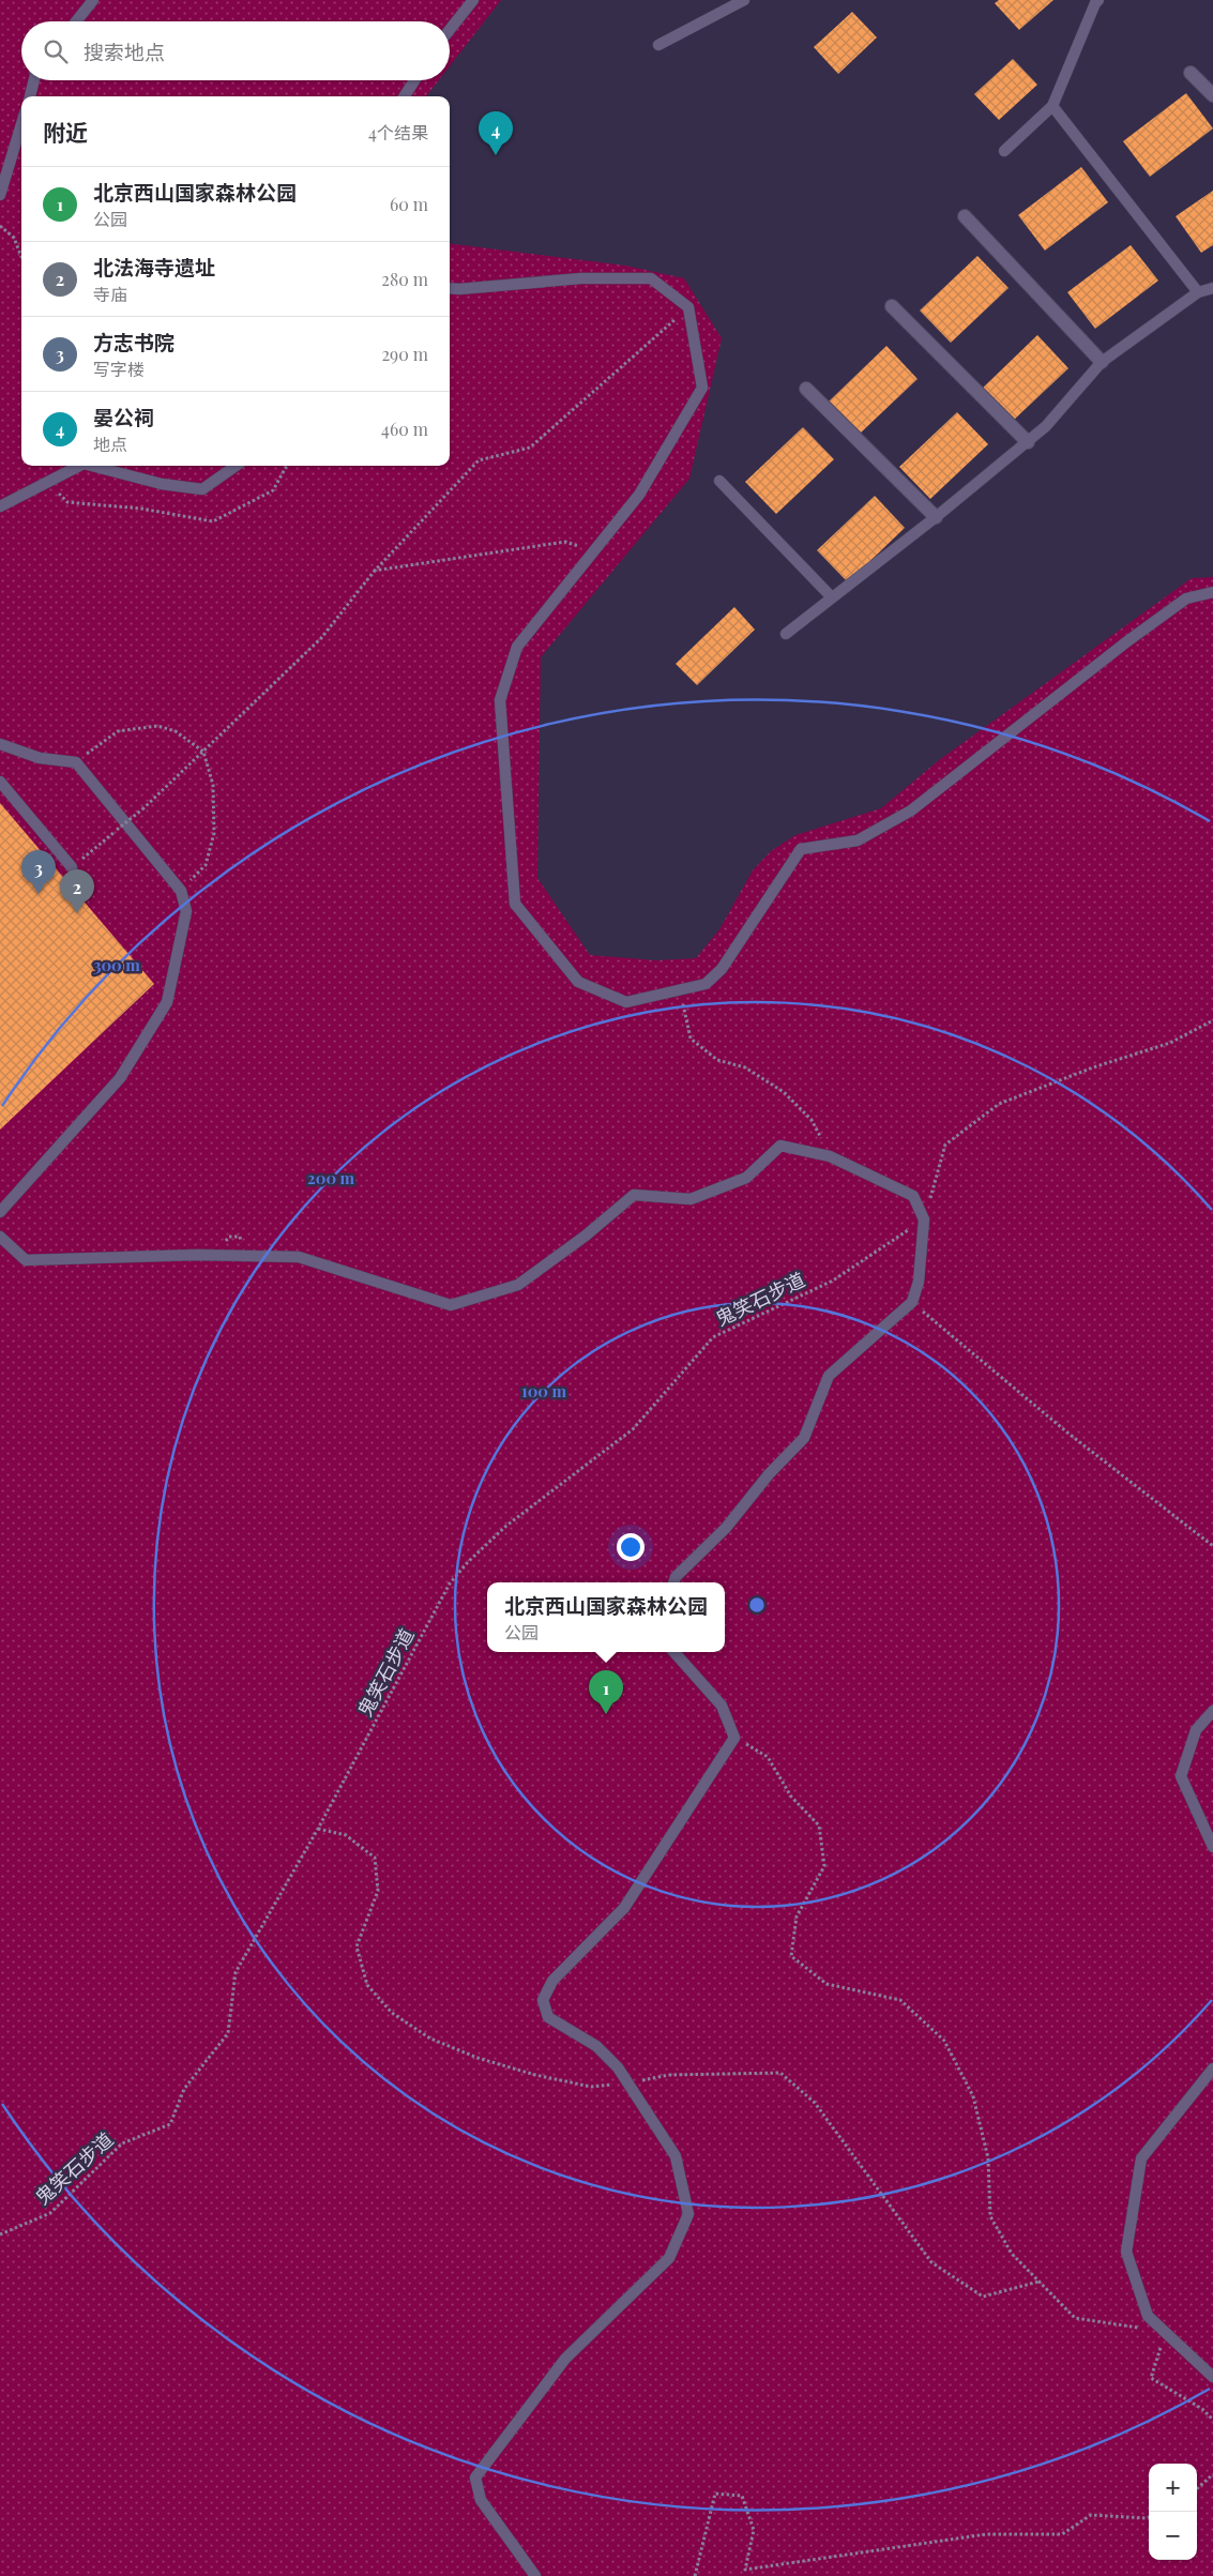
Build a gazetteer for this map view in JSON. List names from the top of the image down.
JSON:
{
  "streets": {
    "path": ["鬼笑石步道"]
  },
  "page": {
    "search": "搜索地点",
    "heading": ["附近", "4个结果"],
    "pins": [
      "4",
      "3",
      "2",
      "1"
    ],
    "list": [
      {
        "mark": "1",
        "name": "北京西山国家森林公园",
        "note": "公园",
        "value": "60 m"
      },
      {
        "mark": "2",
        "name": "北法海寺遗址",
        "note": "寺庙",
        "value": "280 m"
      },
      {
        "mark": "3",
        "name": "方志书院",
        "note": "写字楼",
        "value": "290 m"
      },
      {
        "mark": "4",
        "name": "晏公祠",
        "note": "地点",
        "value": "460 m"
      }
    ],
    "popup": ["北京西山国家森林公园", "公园"],
    "map_buttons": ["+", "−"]
  },
  "rings": ["300 m", "200 m", "100 m"]
}
